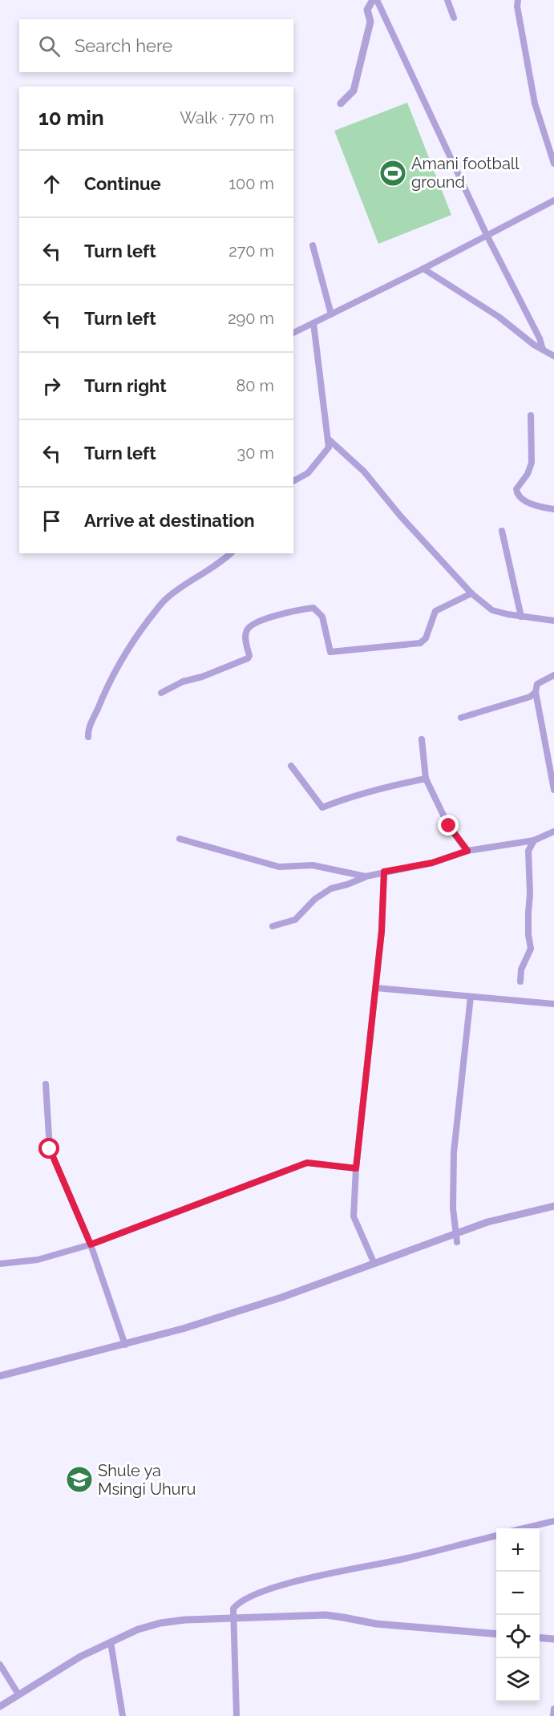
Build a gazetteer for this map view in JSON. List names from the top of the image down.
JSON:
{
  "places": {
    "sports": ["Amani football ground"],
    "school or university": ["Shule ya Msingi Uhuru"]
  },
  "page": {
    "search": "Search here",
    "heading": ["10 min", "Walk · 770 m"],
    "list": [
      ["Continue", "100 m"],
      ["Turn left", "270 m"],
      ["Turn left", "290 m"],
      ["Turn right", "80 m"],
      ["Turn left", "30 m"],
      "Arrive at destination"
    ],
    "map_buttons": ["+", "−"]
  }
}
